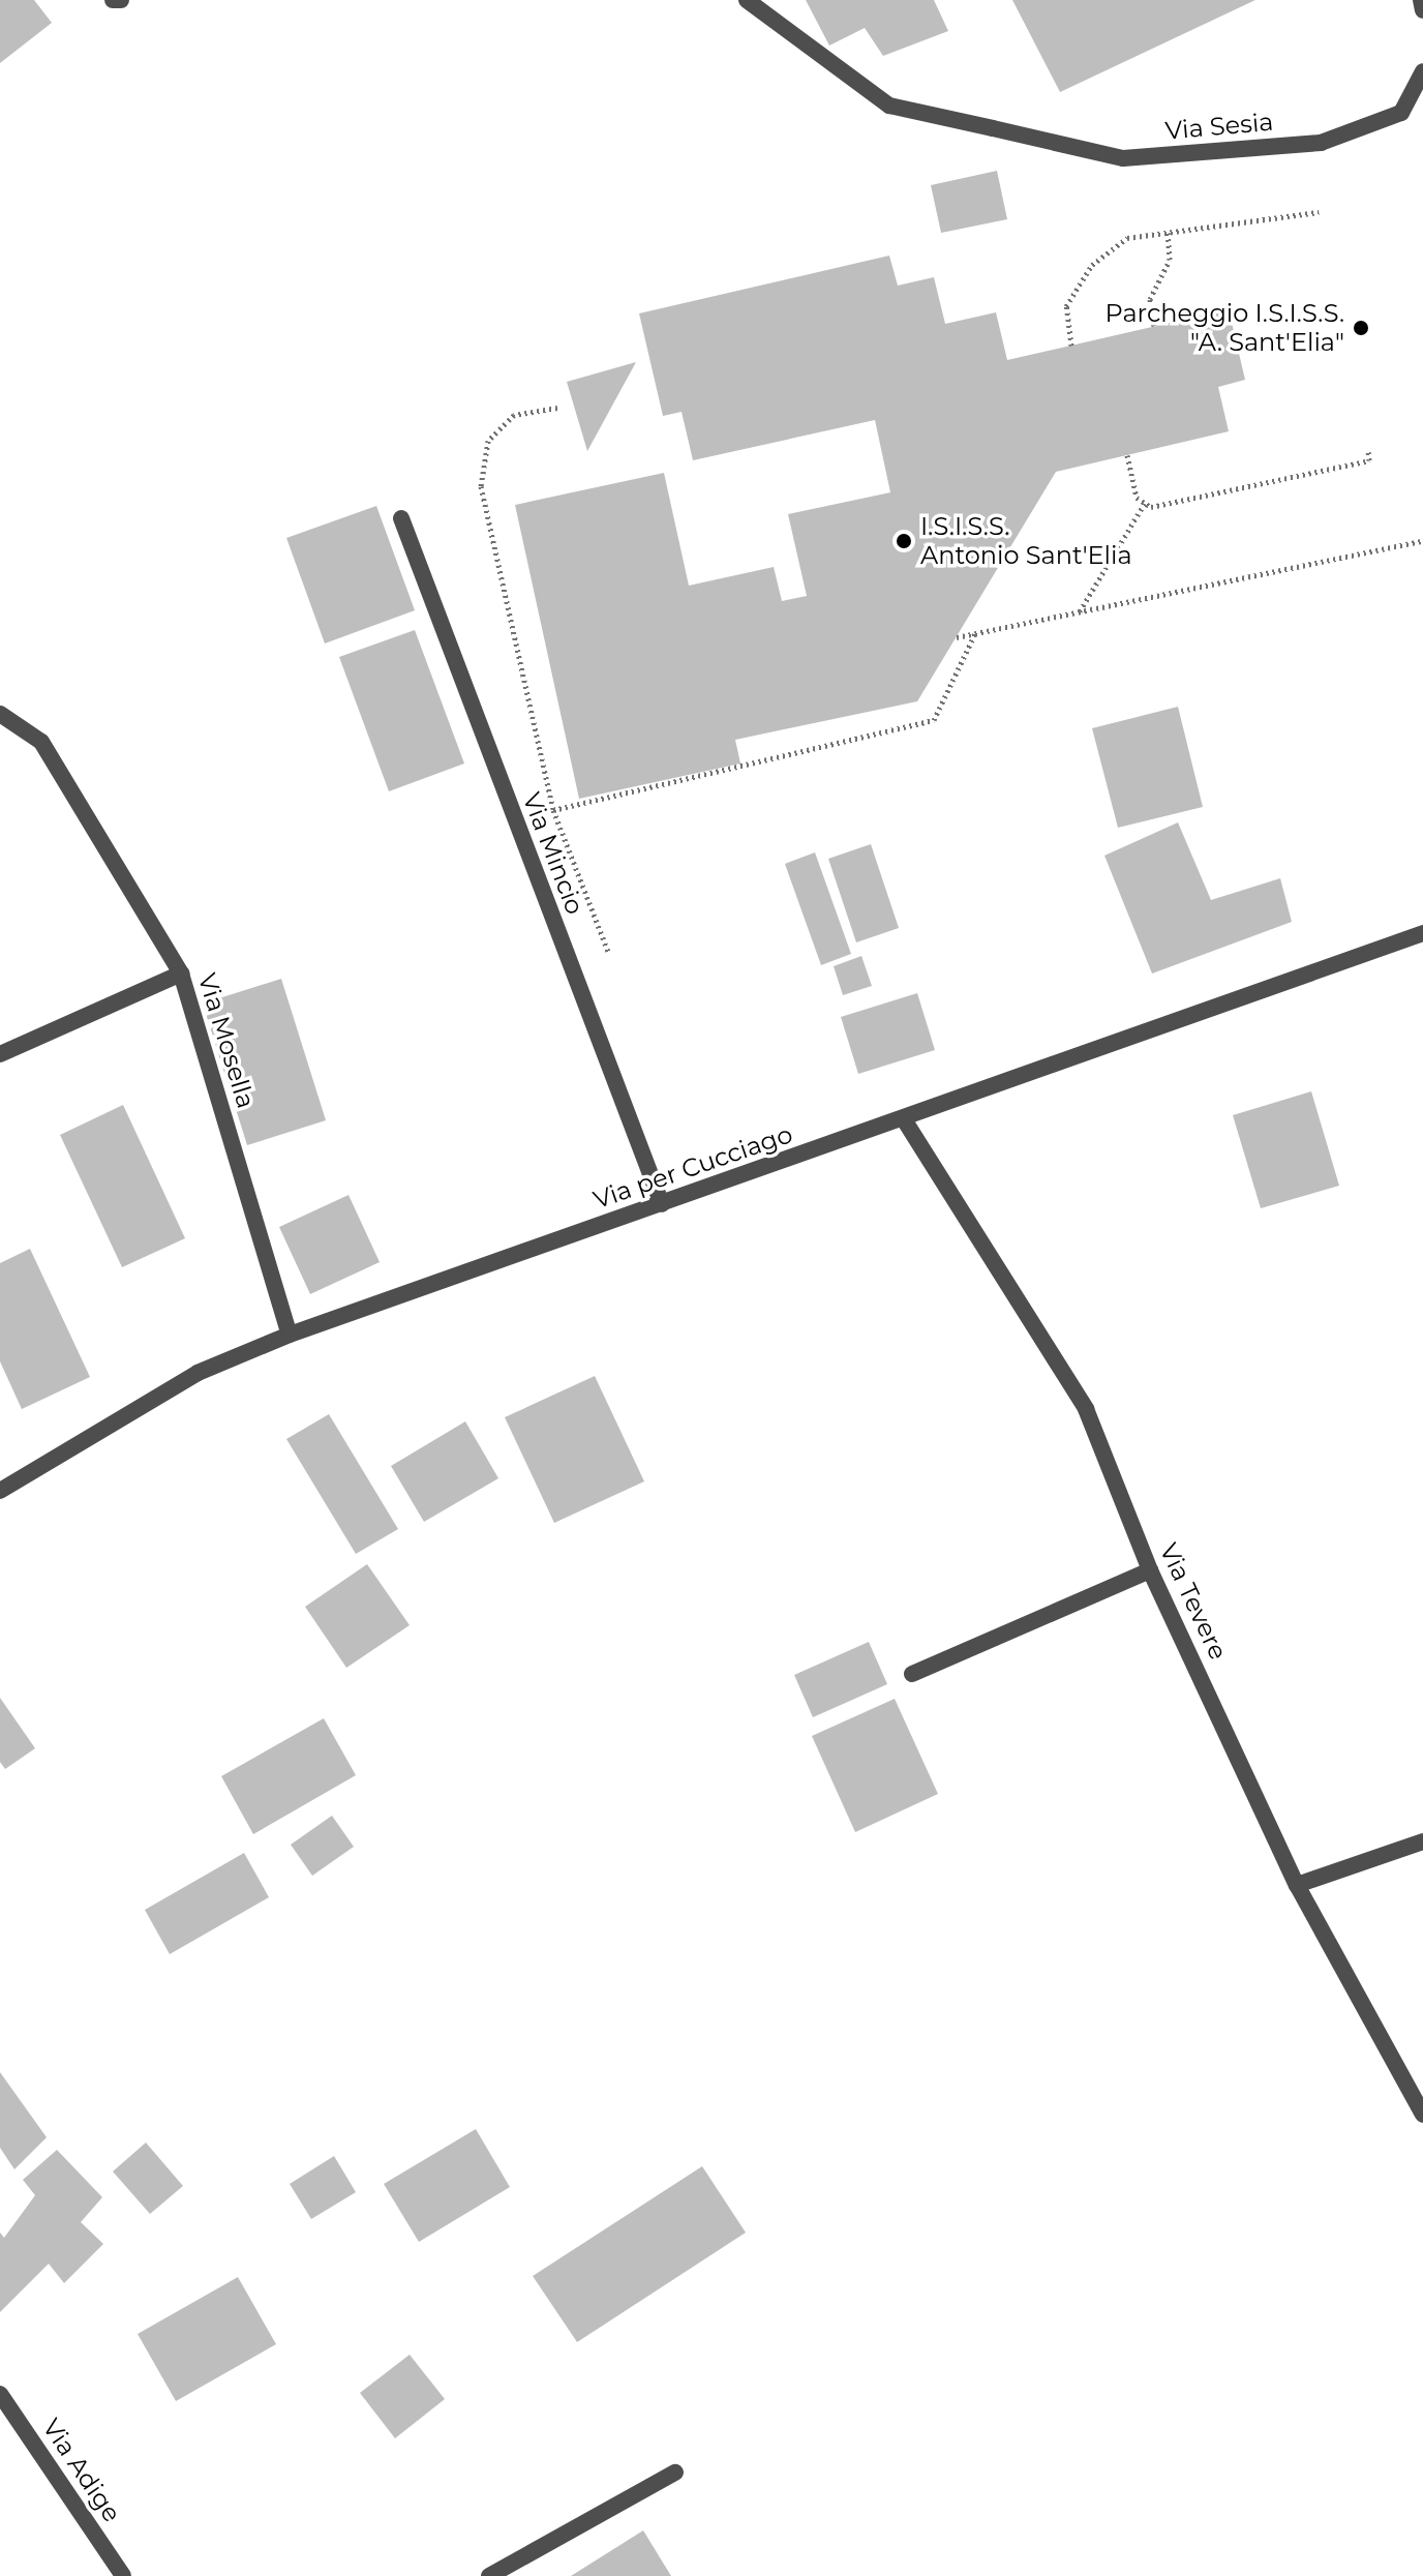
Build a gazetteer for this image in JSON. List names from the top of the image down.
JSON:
{
  "streets": {
    "street": [
      "Via Sesia",
      "Via Mincio",
      "Via Mosella",
      "Via per Cucciago",
      "Via Tevere",
      "Via Adige"
    ]
  },
  "crossings": [
    ["Via Mincio", "Via per Cucciago"],
    ["Via Mosella", "Via per Cucciago"],
    ["Via per Cucciago", "Via Tevere"]
  ],
  "places": ["Parcheggio I.S.I.S.S. \"A. Sant'Elia\"", "I.S.I.S.S. Antonio Sant'Elia"]
}
